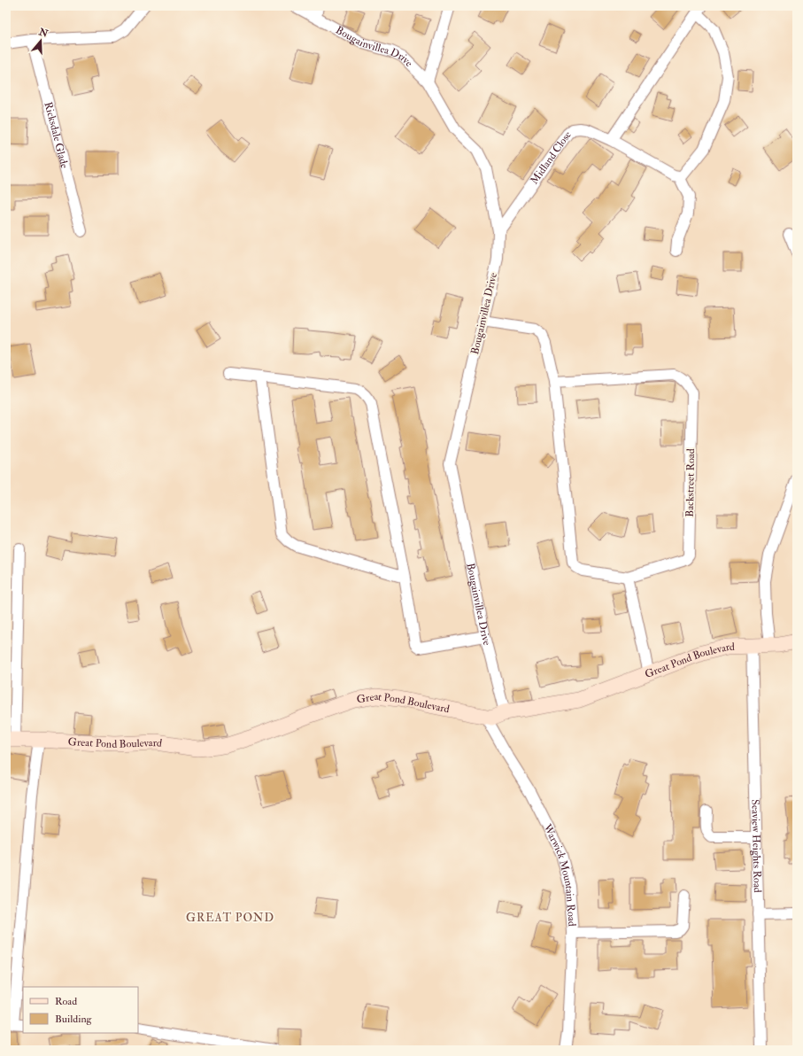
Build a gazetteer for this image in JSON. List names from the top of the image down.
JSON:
{
  "streets": {
    "street": [
      "Bougainvillea Drive",
      "Ricksdale Glade",
      "Midland Close",
      "Backstreet Road",
      "Great Pond Boulevard",
      "Seaview Heights Road",
      "Warwick Mountain Road"
    ]
  },
  "crossings": [
    ["Bougainvillea Drive", "Midland Close"],
    ["Bougainvillea Drive", "Great Pond Boulevard"],
    ["Great Pond Boulevard", "Seaview Heights Road"],
    ["Great Pond Boulevard", "Warwick Mountain Road"]
  ],
  "districts": ["GREAT POND"],
  "legend": ["Road", "Building"],
  "north": "top"
}
